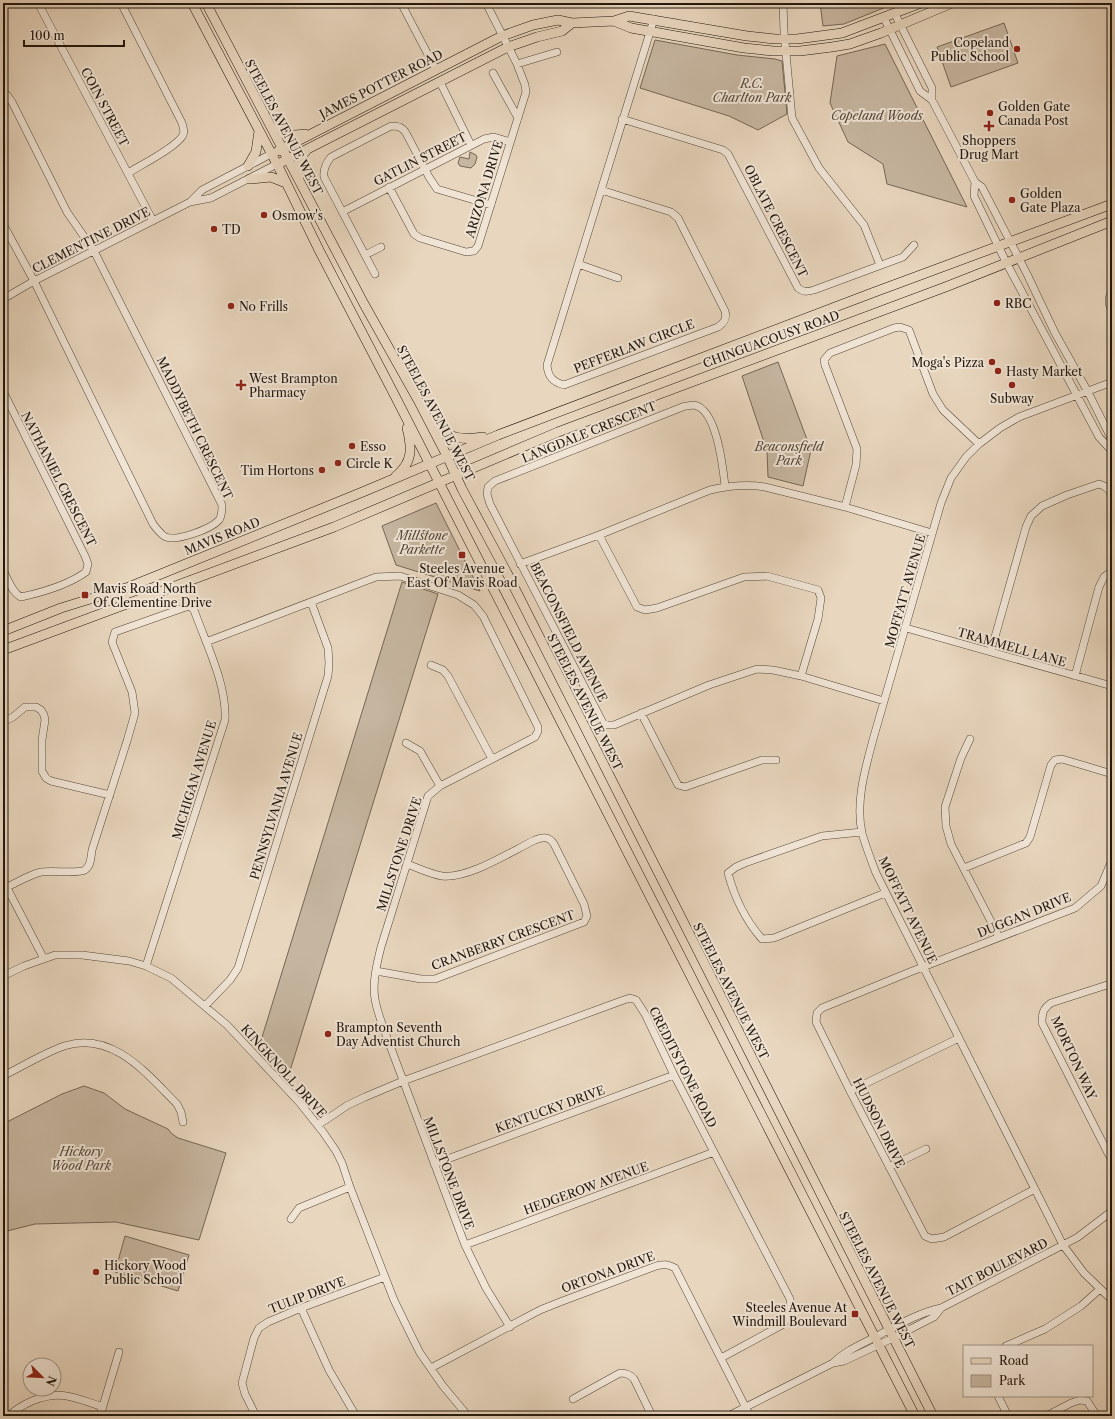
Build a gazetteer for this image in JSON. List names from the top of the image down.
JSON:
{
  "streets": {
    "main road": [
      "JAMES POTTER ROAD",
      "STEELES AVENUE WEST",
      "CHINGUACOUSY ROAD",
      "MAVIS ROAD"
    ],
    "street": [
      "COIN STREET",
      "GATLIN STREET",
      "ARIZONA DRIVE",
      "OBLATE CRESCENT",
      "CLEMENTINE DRIVE",
      "PEFFERLAW CIRCLE",
      "MADDYBETH CRESCENT",
      "LANGDALE CRESCENT",
      "NATHANIEL CRESCENT",
      "MOFFATT AVENUE",
      "BEACONSFIELD AVENUE",
      "TRAMMELL LANE",
      "MICHIGAN AVENUE",
      "PENNSYLVANIA AVENUE",
      "MILLSTONE DRIVE",
      "DUGGAN DRIVE",
      "CRANBERRY CRESCENT",
      "MORTON WAY",
      "CREDITSTONE ROAD",
      "KINGKNOLL DRIVE",
      "KENTUCKY DRIVE",
      "HUDSON DRIVE",
      "HEDGEROW AVENUE",
      "TAIT BOULEVARD",
      "ORTONA DRIVE",
      "TULIP DRIVE"
    ]
  },
  "crossings": [
    ["JAMES POTTER ROAD", "STEELES AVENUE WEST"],
    ["JAMES POTTER ROAD", "ARIZONA DRIVE"],
    ["JAMES POTTER ROAD", "CLEMENTINE DRIVE"],
    ["JAMES POTTER ROAD", "PEFFERLAW CIRCLE"],
    ["COIN STREET", "CLEMENTINE DRIVE"],
    ["STEELES AVENUE WEST", "CLEMENTINE DRIVE"],
    ["STEELES AVENUE WEST", "CHINGUACOUSY ROAD"],
    ["STEELES AVENUE WEST", "MAVIS ROAD"],
    ["STEELES AVENUE WEST", "TAIT BOULEVARD"],
    ["GATLIN STREET", "ARIZONA DRIVE"],
    ["OBLATE CRESCENT", "PEFFERLAW CIRCLE"],
    ["CLEMENTINE DRIVE", "MADDYBETH CRESCENT"],
    ["CHINGUACOUSY ROAD", "MAVIS ROAD"],
    ["LANGDALE CRESCENT", "BEACONSFIELD AVENUE"],
    ["MOFFATT AVENUE", "BEACONSFIELD AVENUE"],
    ["MOFFATT AVENUE", "TRAMMELL LANE"],
    ["MOFFATT AVENUE", "DUGGAN DRIVE"],
    ["MOFFATT AVENUE", "HUDSON DRIVE"],
    ["MOFFATT AVENUE", "TAIT BOULEVARD"],
    ["MICHIGAN AVENUE", "MILLSTONE DRIVE"],
    ["MICHIGAN AVENUE", "KINGKNOLL DRIVE"],
    ["PENNSYLVANIA AVENUE", "MILLSTONE DRIVE"],
    ["PENNSYLVANIA AVENUE", "KINGKNOLL DRIVE"],
    ["MILLSTONE DRIVE", "CRANBERRY CRESCENT"],
    ["MILLSTONE DRIVE", "CREDITSTONE ROAD"],
    ["MILLSTONE DRIVE", "KENTUCKY DRIVE"],
    ["MILLSTONE DRIVE", "HEDGEROW AVENUE"],
    ["MILLSTONE DRIVE", "ORTONA DRIVE"],
    ["DUGGAN DRIVE", "HUDSON DRIVE"],
    ["CREDITSTONE ROAD", "KINGKNOLL DRIVE"],
    ["CREDITSTONE ROAD", "KENTUCKY DRIVE"],
    ["CREDITSTONE ROAD", "HEDGEROW AVENUE"],
    ["CREDITSTONE ROAD", "ORTONA DRIVE"],
    ["KINGKNOLL DRIVE", "ORTONA DRIVE"],
    ["KINGKNOLL DRIVE", "TULIP DRIVE"]
  ],
  "parks": [
    "R.C. Charlton Park",
    "Copeland Woods",
    "Beaconsfield Park",
    "Millstone Parkette",
    "Hickory Wood Park"
  ],
  "places": {
    "other": [
      "Copeland Public School",
      "Golden Gate Canada Post",
      "Golden Gate Plaza",
      "Osmow's",
      "TD",
      "RBC",
      "No Frills",
      "Moga's Pizza",
      "Hasty Market",
      "Subway",
      "Esso",
      "Circle K",
      "Tim Hortons",
      "Brampton Seventh Day Adventist Church",
      "Hickory Wood Public School"
    ],
    "health": ["Shoppers Drug Mart", "West Brampton Pharmacy"],
    "transit": ["Steeles Avenue East Of Mavis Road", "Mavis Road North Of Clementine Drive", "Steeles Avenue At Windmill Boulevard"]
  },
  "legend": ["Road", "Park"],
  "scale_bar": "100 m",
  "north": "bottom right"
}
